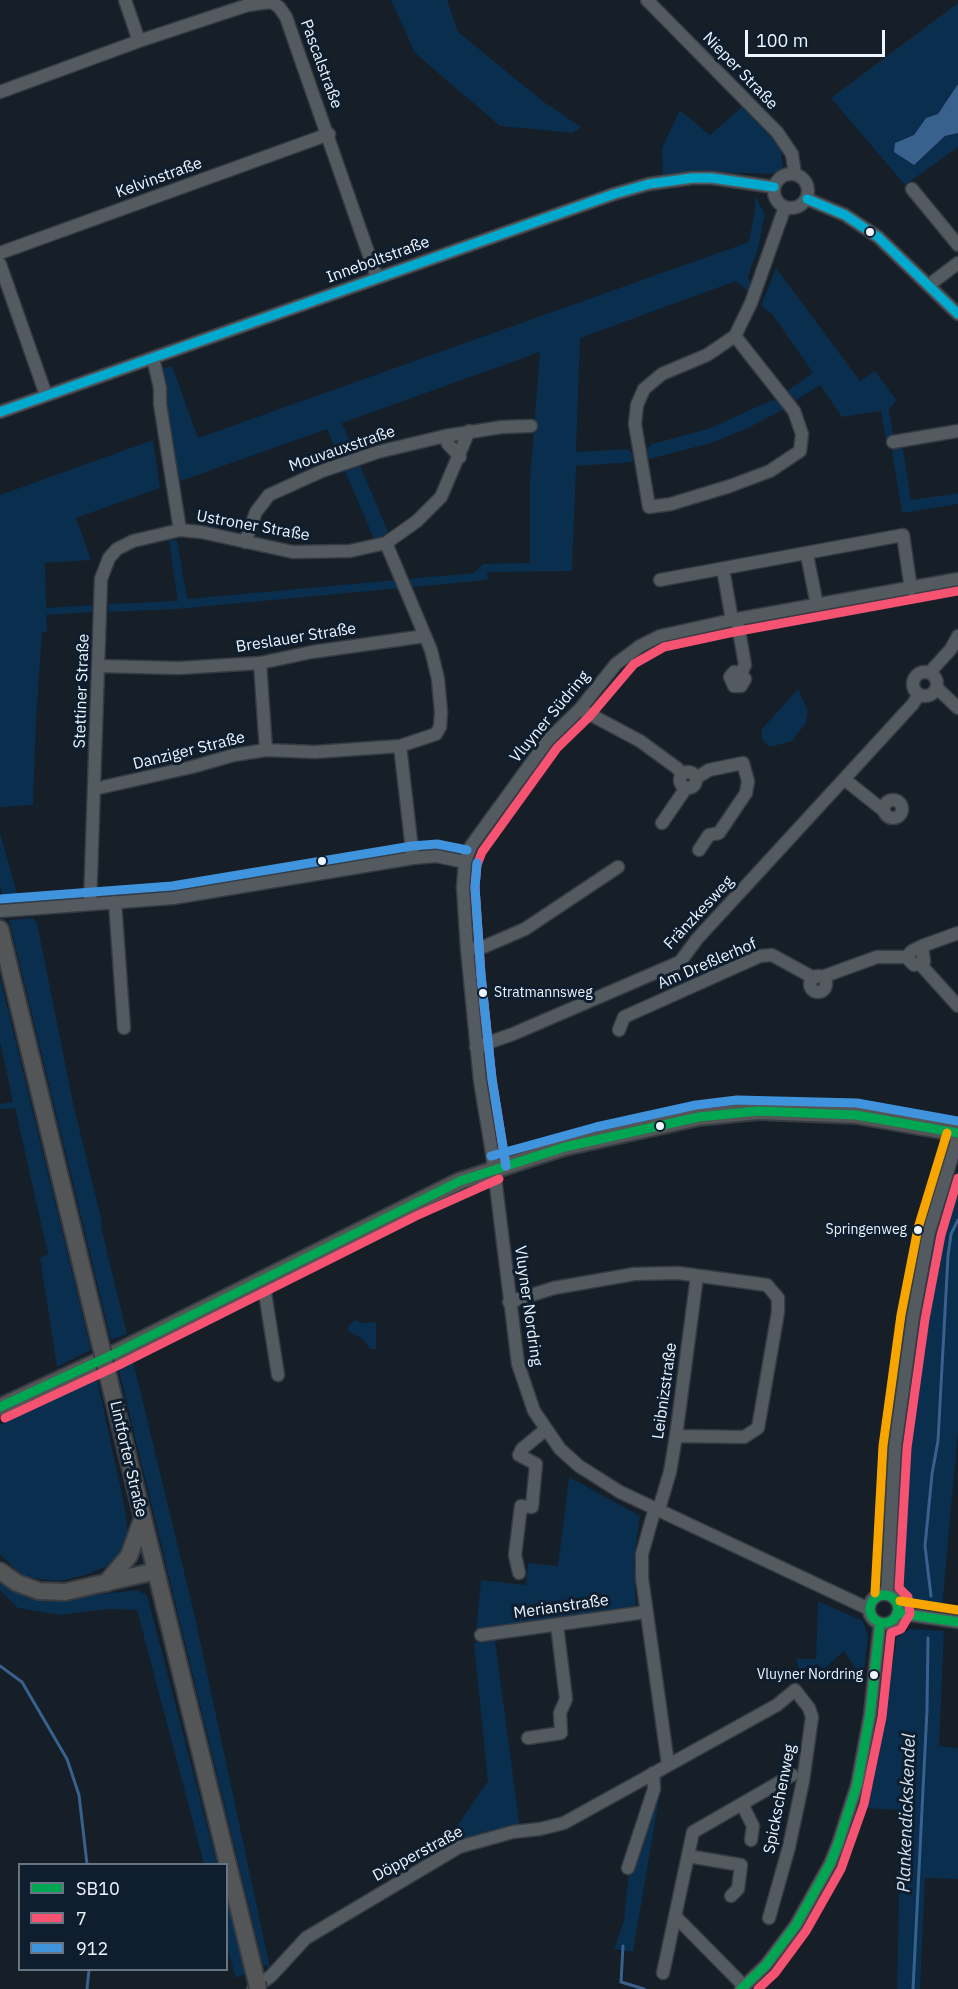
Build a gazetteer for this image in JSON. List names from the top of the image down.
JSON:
{
  "streets": {
    "main road": ["Lintforter Straße"],
    "street": [
      "Pascalstraße",
      "Nieper Straße",
      "Kelvinstraße",
      "Inneboltstraße",
      "Mouvauxstraße",
      "Ustroner Straße",
      "Breslauer Straße",
      "Stettiner Straße",
      "Vluyner Südring",
      "Danziger Straße",
      "Fränzkesweg",
      "Am Dreßlerhof",
      "Vluyner Nordring",
      "Leibnizstraße",
      "Merianstraße",
      "Spickschenweg",
      "Döpperstraße"
    ]
  },
  "crossings": [
    ["Pascalstraße", "Kelvinstraße"],
    ["Pascalstraße", "Inneboltstraße"],
    ["Nieper Straße", "Inneboltstraße"],
    ["Inneboltstraße", "Ustroner Straße"],
    ["Mouvauxstraße", "Ustroner Straße"],
    ["Ustroner Straße", "Stettiner Straße"],
    ["Ustroner Straße", "Danziger Straße"],
    ["Breslauer Straße", "Stettiner Straße"],
    ["Breslauer Straße", "Danziger Straße"],
    ["Stettiner Straße", "Danziger Straße"],
    ["Vluyner Südring", "Fränzkesweg"],
    ["Vluyner Südring", "Vluyner Nordring"],
    ["Vluyner Nordring", "Leibnizstraße"],
    ["Lintforter Straße", "Döpperstraße"],
    ["Spickschenweg", "Döpperstraße"]
  ],
  "water": ["Plankendickskendel"],
  "places": ["Stratmannsweg", "Springenweg", "Vluyner Nordring"],
  "lines": ["transit line 7", "transit line 912", "transit line SB10"],
  "legend": ["SB10", "7", "912"],
  "scale_bar": "100 m"
}
